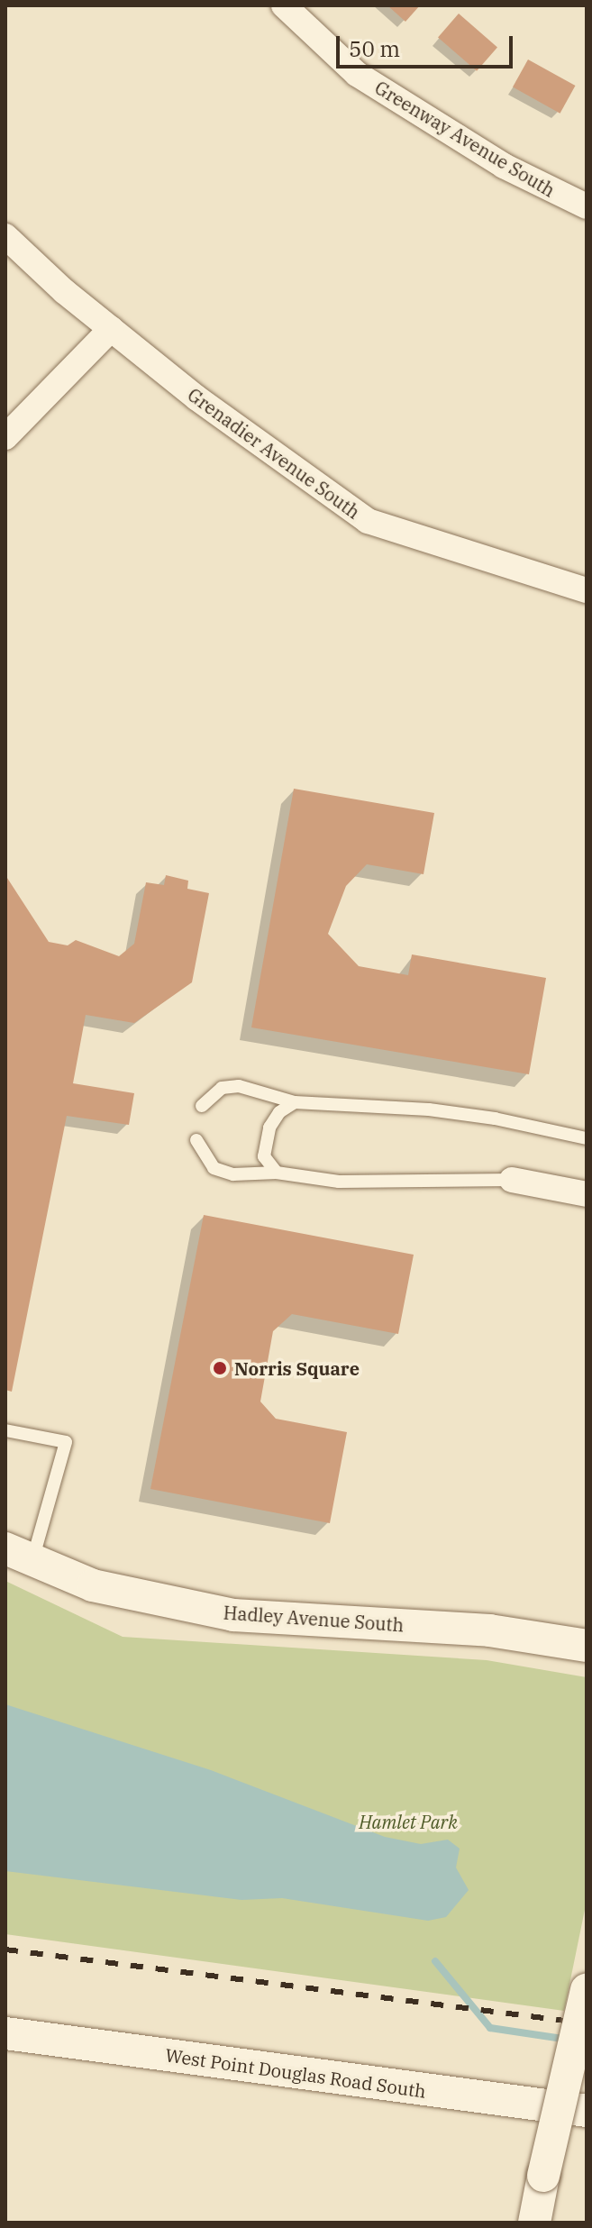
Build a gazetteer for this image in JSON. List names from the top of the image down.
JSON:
{
  "streets": {
    "street": [
      "Greenway Avenue South",
      "Grenadier Avenue South",
      "Hadley Avenue South",
      "West Point Douglas Road South"
    ]
  },
  "parks": ["Hamlet Park"],
  "places": ["Norris Square"],
  "scale_bar": "50 m"
}
